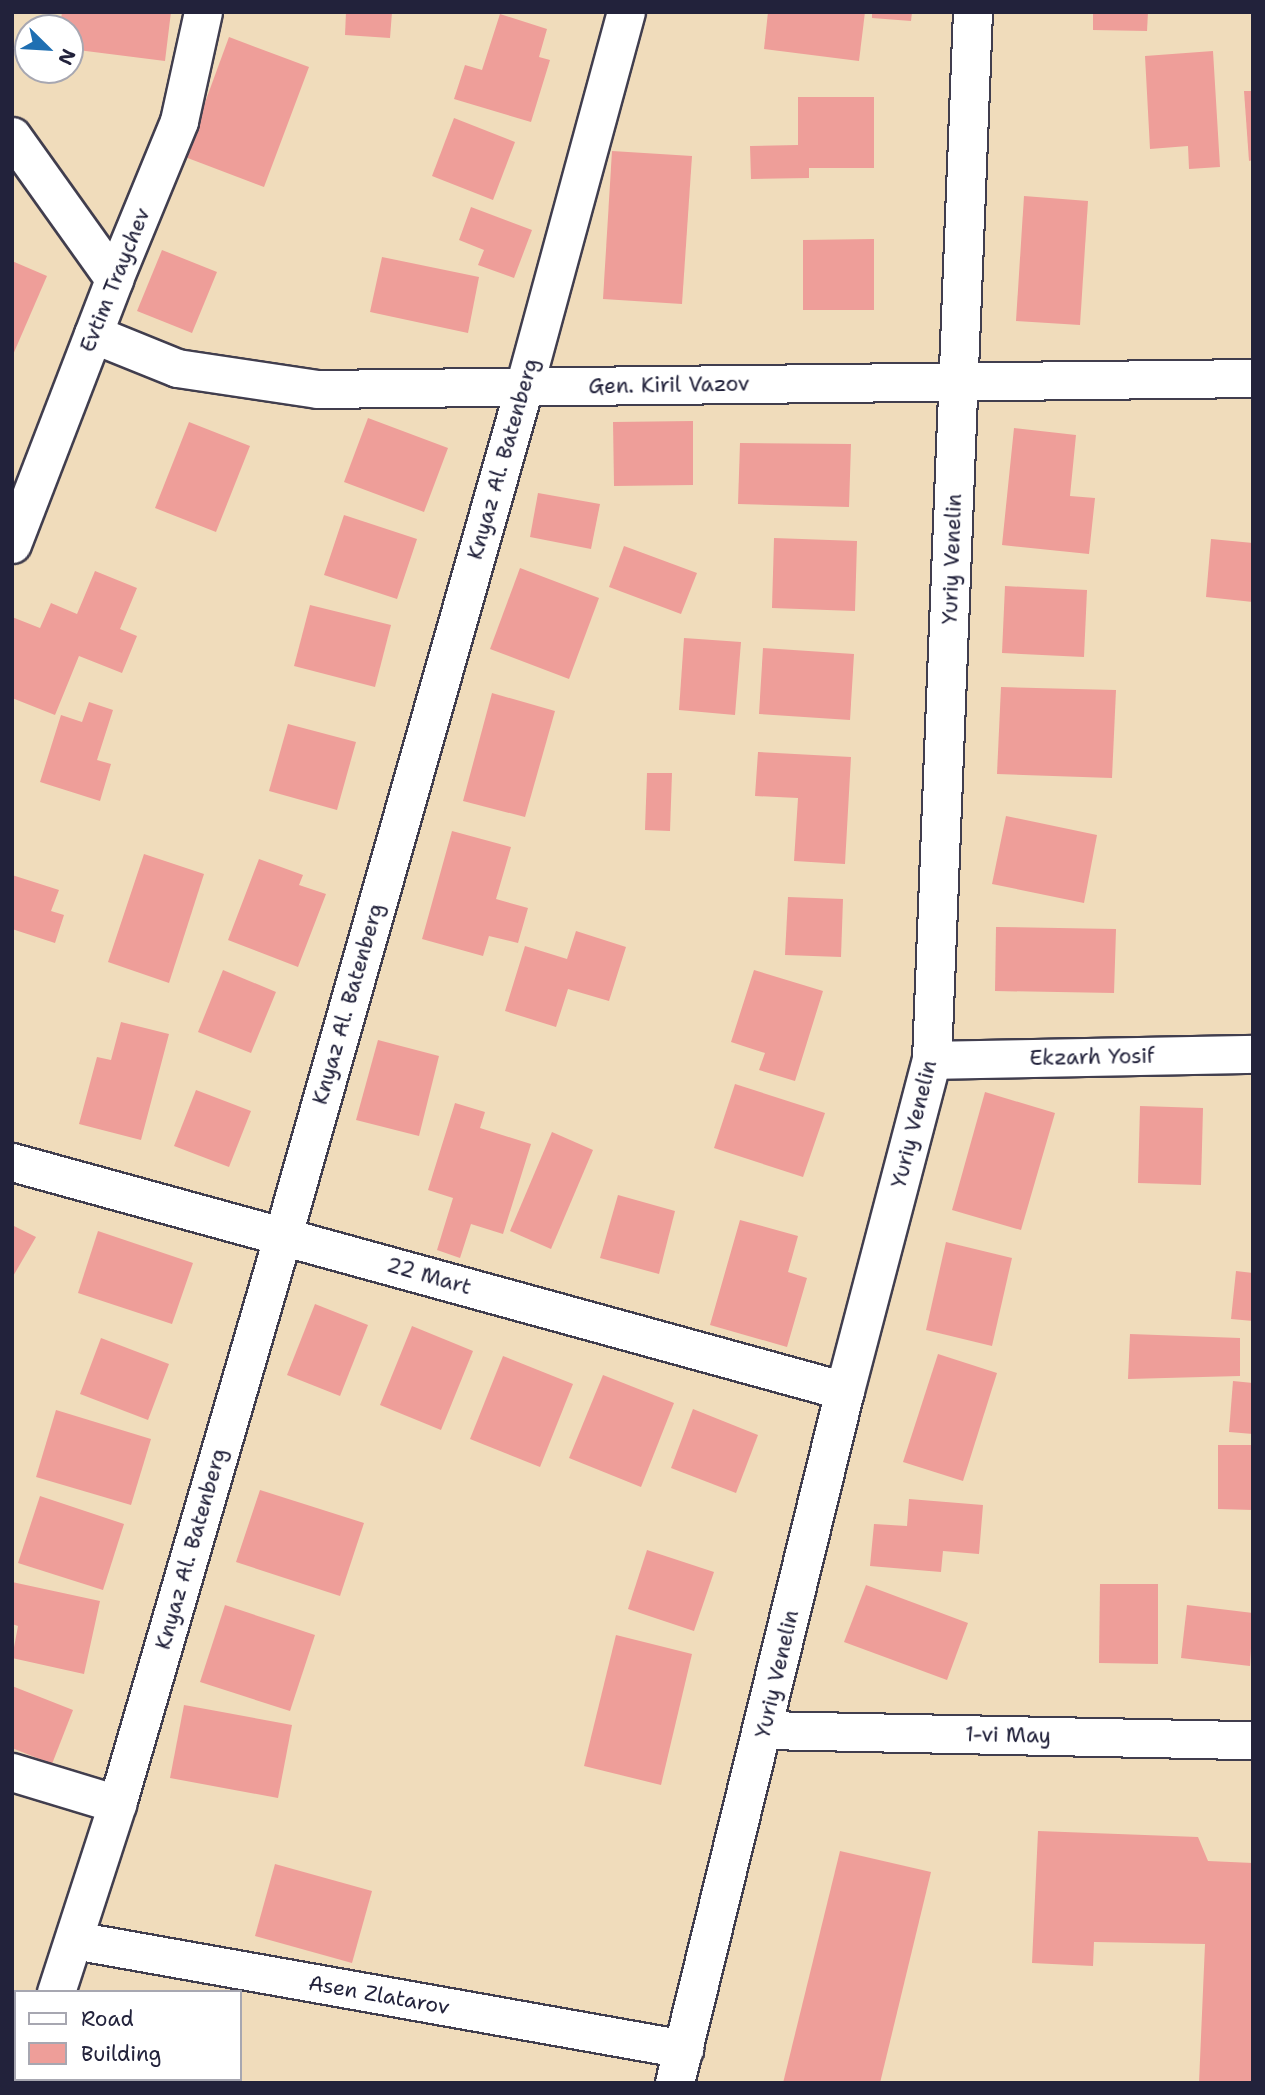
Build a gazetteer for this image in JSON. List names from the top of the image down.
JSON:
{
  "streets": {
    "street": [
      "Evtim Traychev",
      "Gen. Kiril Vazov",
      "Knyaz Al. Batenberg",
      "Yuriy Venelin",
      "Ekzarh Yosif",
      "22 Mart",
      "1-vi May",
      "Asen Zlatarov"
    ]
  },
  "crossings": [
    ["Evtim Traychev", "Gen. Kiril Vazov"],
    ["Gen. Kiril Vazov", "Knyaz Al. Batenberg"],
    ["Gen. Kiril Vazov", "Yuriy Venelin"],
    ["Knyaz Al. Batenberg", "22 Mart"],
    ["Knyaz Al. Batenberg", "Asen Zlatarov"],
    ["Yuriy Venelin", "Ekzarh Yosif"],
    ["Yuriy Venelin", "22 Mart"],
    ["Yuriy Venelin", "1-vi May"],
    ["Yuriy Venelin", "Asen Zlatarov"]
  ],
  "legend": ["Road", "Building"],
  "north": "bottom right"
}
